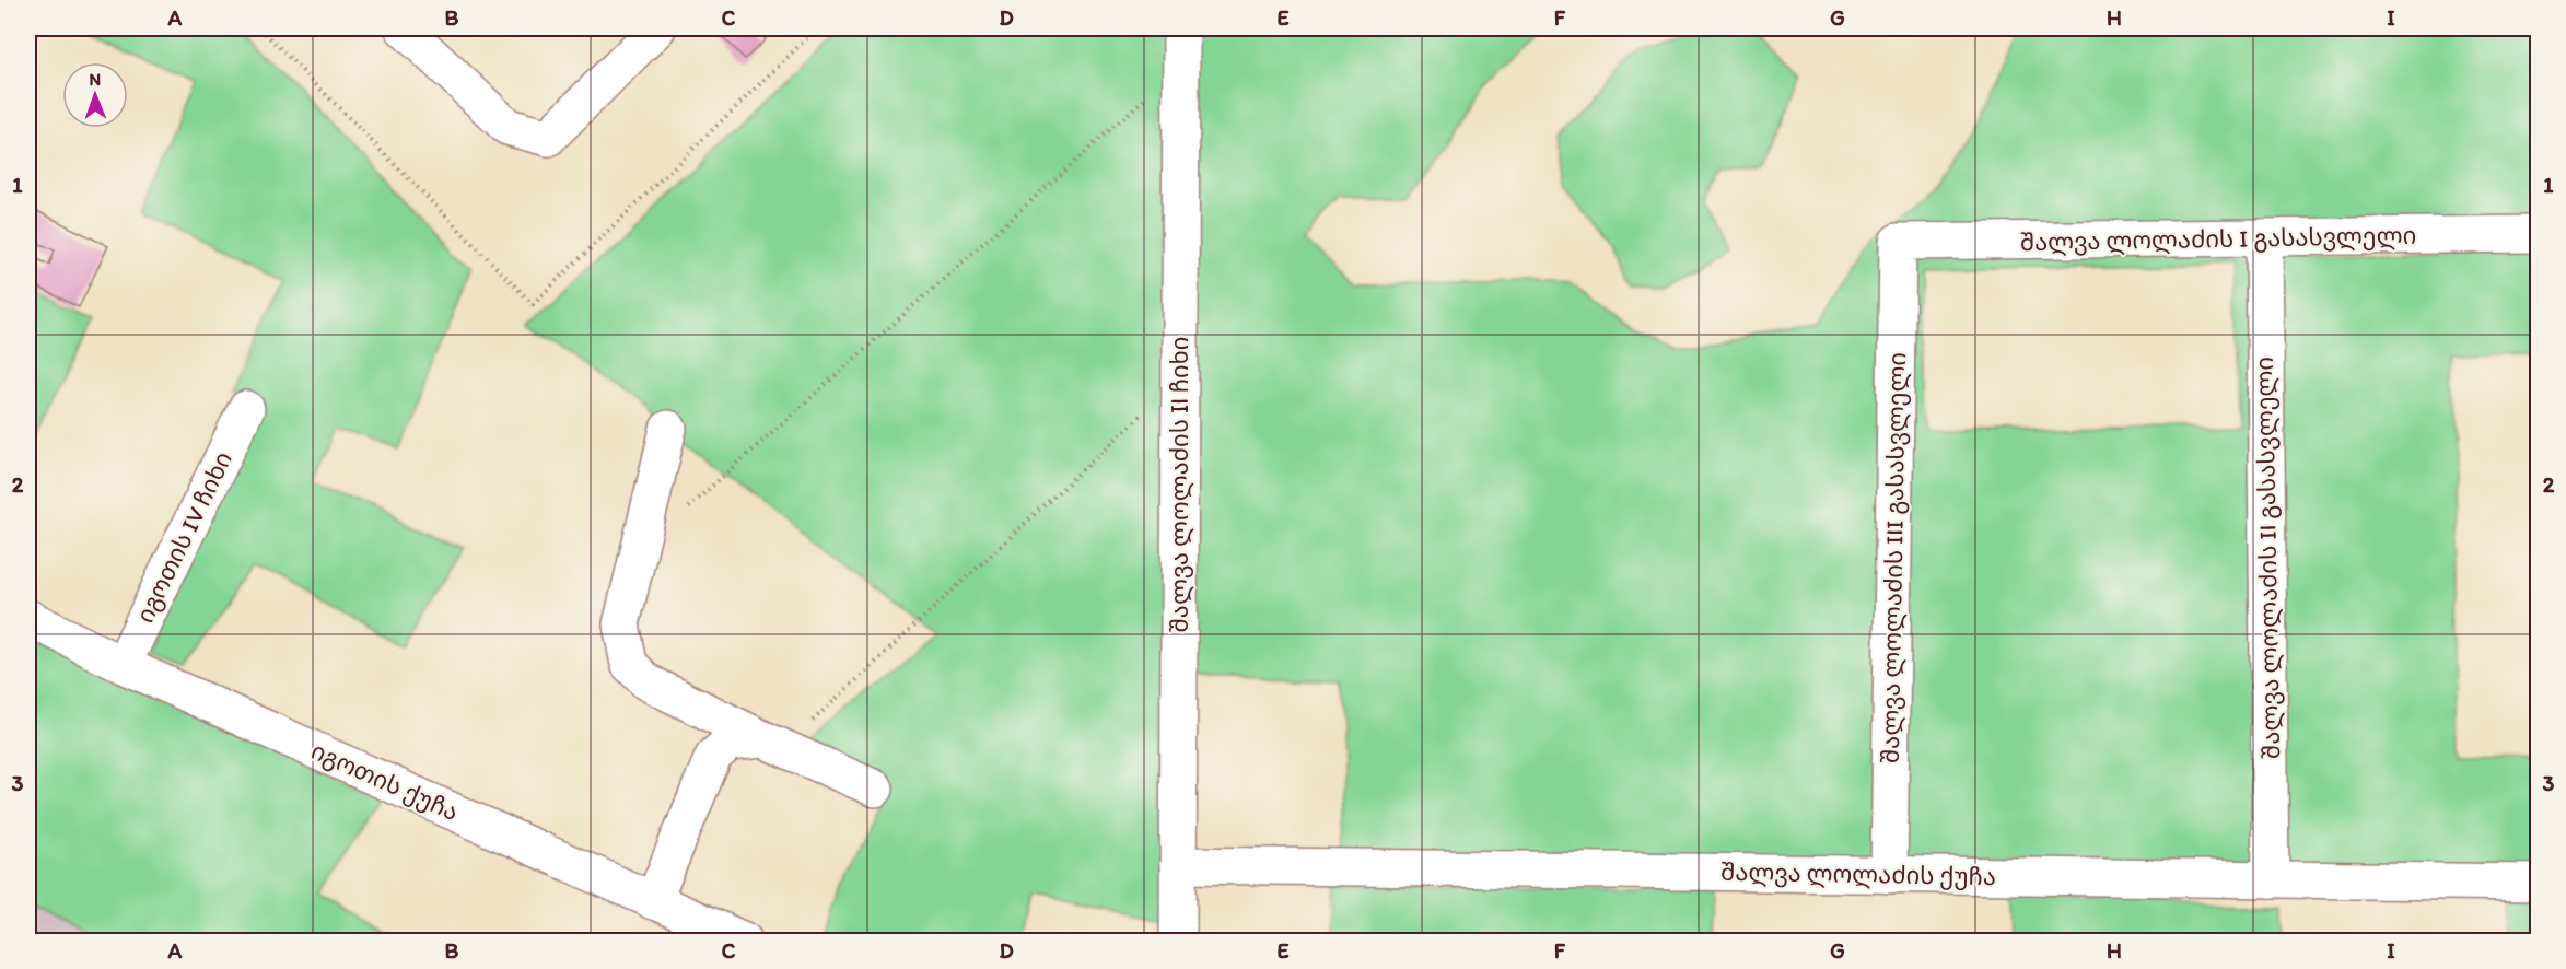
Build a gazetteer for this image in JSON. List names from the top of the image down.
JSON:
{
  "streets": {
    "street": [
      "შალვა ლოლაძის I გასასვლელი",
      "შალვა ლოლაძის II ჩიხი",
      "იგოთის IV ჩიხი",
      "შალვა ლოლაძის III გასასვლელი",
      "შალვა ლოლაძის II გასასვლელი",
      "იგოთის ქუჩა",
      "შალვა ლოლაძის ქუჩა"
    ]
  },
  "crossings": [
    ["შალვა ლოლაძის I გასასვლელი", "შალვა ლოლაძის III გასასვლელი"],
    ["შალვა ლოლაძის I გასასვლელი", "შალვა ლოლაძის II გასასვლელი"],
    ["შალვა ლოლაძის II ჩიხი", "შალვა ლოლაძის ქუჩა"],
    ["იგოთის IV ჩიხი", "იგოთის ქუჩა"],
    ["შალვა ლოლაძის III გასასვლელი", "შალვა ლოლაძის ქუჩა"],
    ["შალვა ლოლაძის II გასასვლელი", "შალვა ლოლაძის ქუჩა"]
  ],
  "north": "top",
  "grid": {
    "columns": [
      "A",
      "B",
      "C",
      "D",
      "E",
      "F",
      "G",
      "H",
      "I"
    ],
    "rows": ["1", "2", "3"]
  }
}
